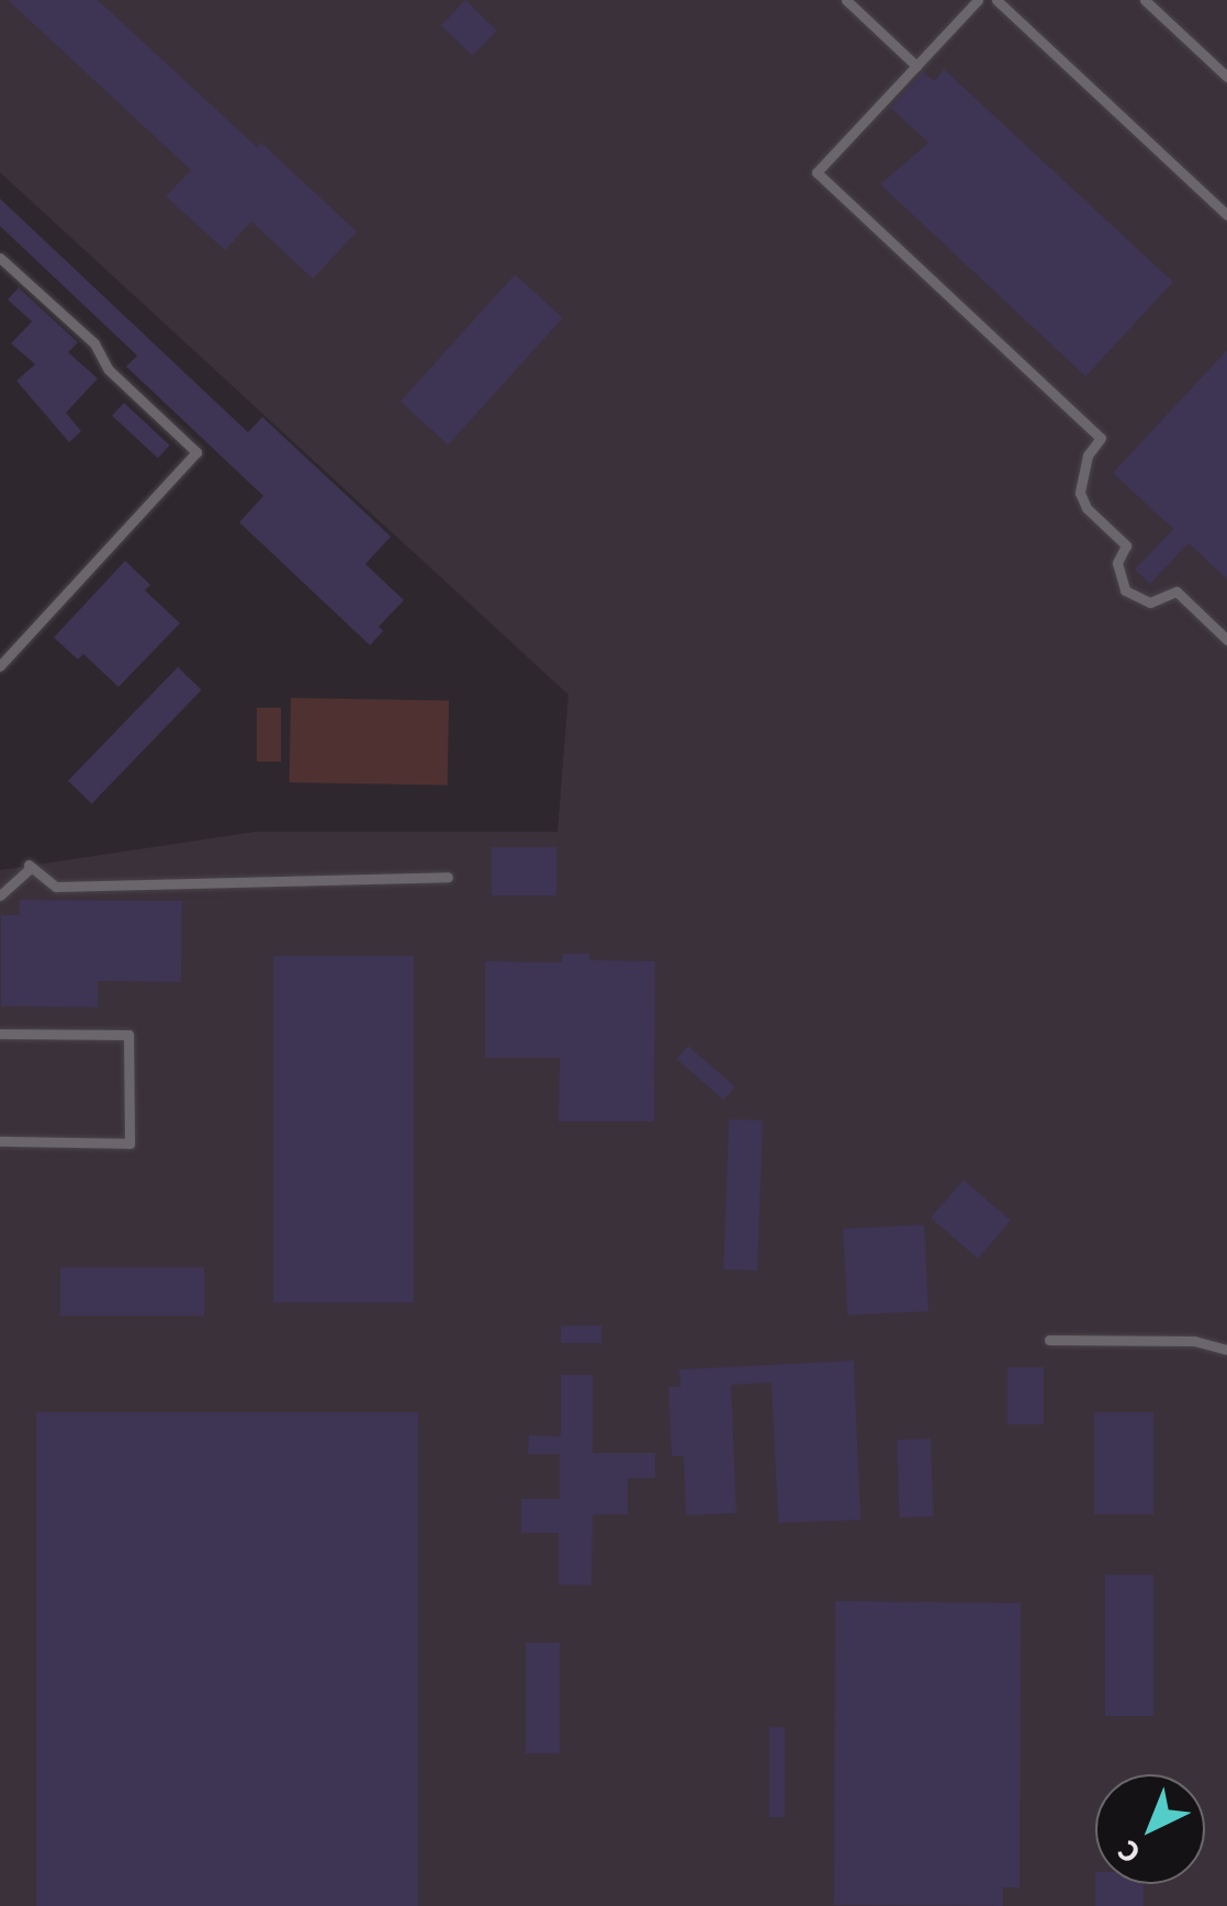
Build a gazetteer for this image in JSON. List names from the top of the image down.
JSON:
{
  "north": "bottom left"
}
